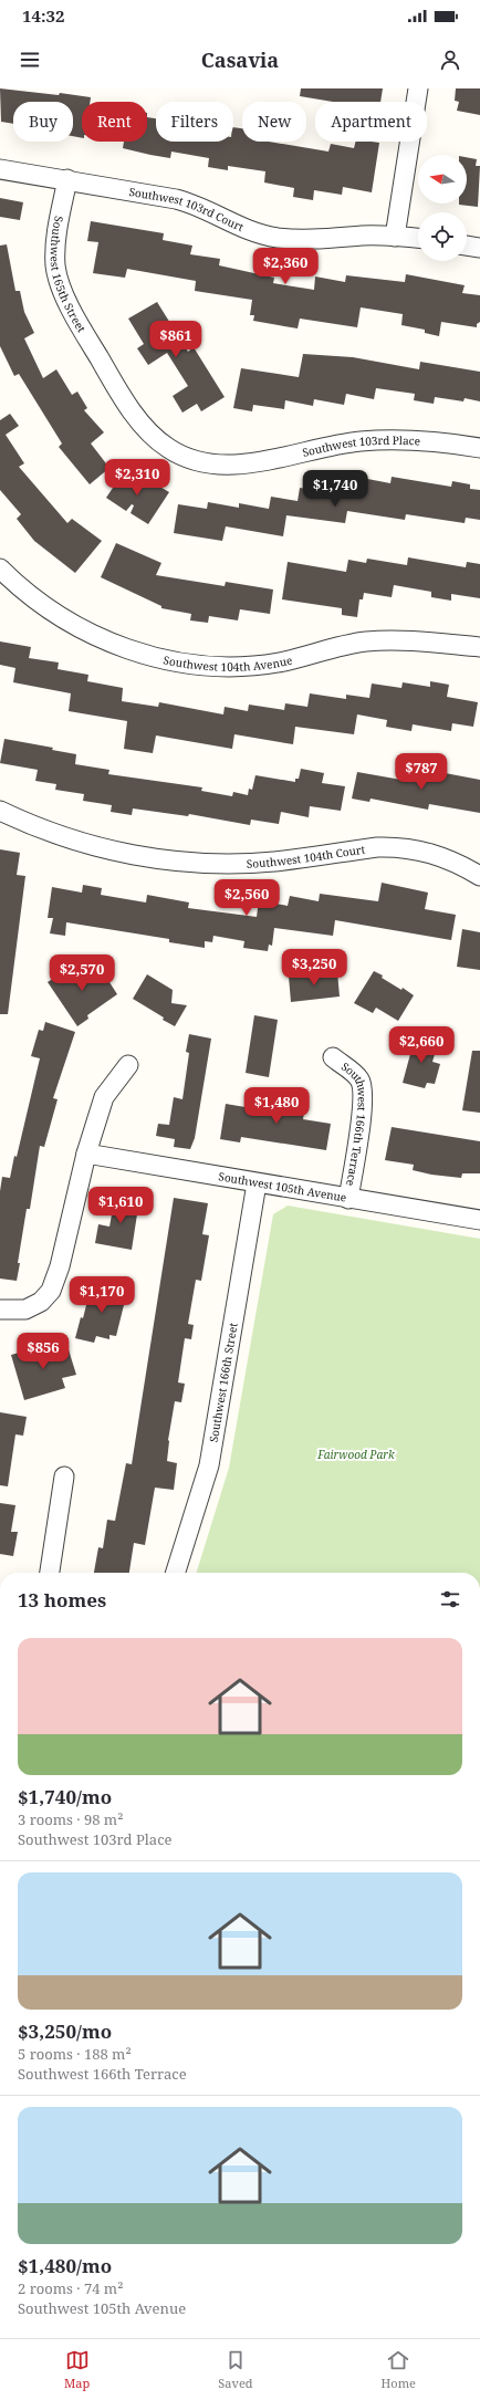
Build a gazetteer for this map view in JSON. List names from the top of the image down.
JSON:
{
  "streets": {
    "street": [
      "Southwest 103rd Court",
      "Southwest 165th Street",
      "Southwest 103rd Place",
      "Southwest 104th Avenue",
      "Southwest 104th Court",
      "Southwest 166th Terrace",
      "Southwest 105th Avenue",
      "Southwest 166th Street"
    ]
  },
  "crossings": [
    ["Southwest 103rd Court", "Southwest 165th Street"],
    ["Southwest 165th Street", "Southwest 103rd Place"],
    ["Southwest 166th Terrace", "Southwest 105th Avenue"],
    ["Southwest 105th Avenue", "Southwest 166th Street"]
  ],
  "parks": ["Fairwood Park"],
  "north": "left",
  "page": {
    "status": "14:32",
    "header": "Casavia",
    "chip": [
      "Buy",
      "Rent",
      "Filters",
      "New",
      "Apartment"
    ],
    "price": [
      "$2,360",
      "$861",
      "$2,310",
      "$1,740",
      "$787",
      "$2,560",
      "$3,250",
      "$2,570",
      "$2,660",
      "$1,480",
      "$1,610",
      "$1,170",
      "$856"
    ],
    "heading": "13 homes",
    "list": [
      {
        "name": "$1,740/mo",
        "note": "3 rooms · 98 m² · Southwest 103rd Place"
      },
      {
        "name": "$3,250/mo",
        "note": "5 rooms · 188 m² · Southwest 166th Terrace"
      },
      {
        "name": "$1,480/mo",
        "note": "2 rooms · 74 m² · Southwest 105th Avenue"
      }
    ],
    "tabs": ["Map", "Saved", "Home"]
  }
}
